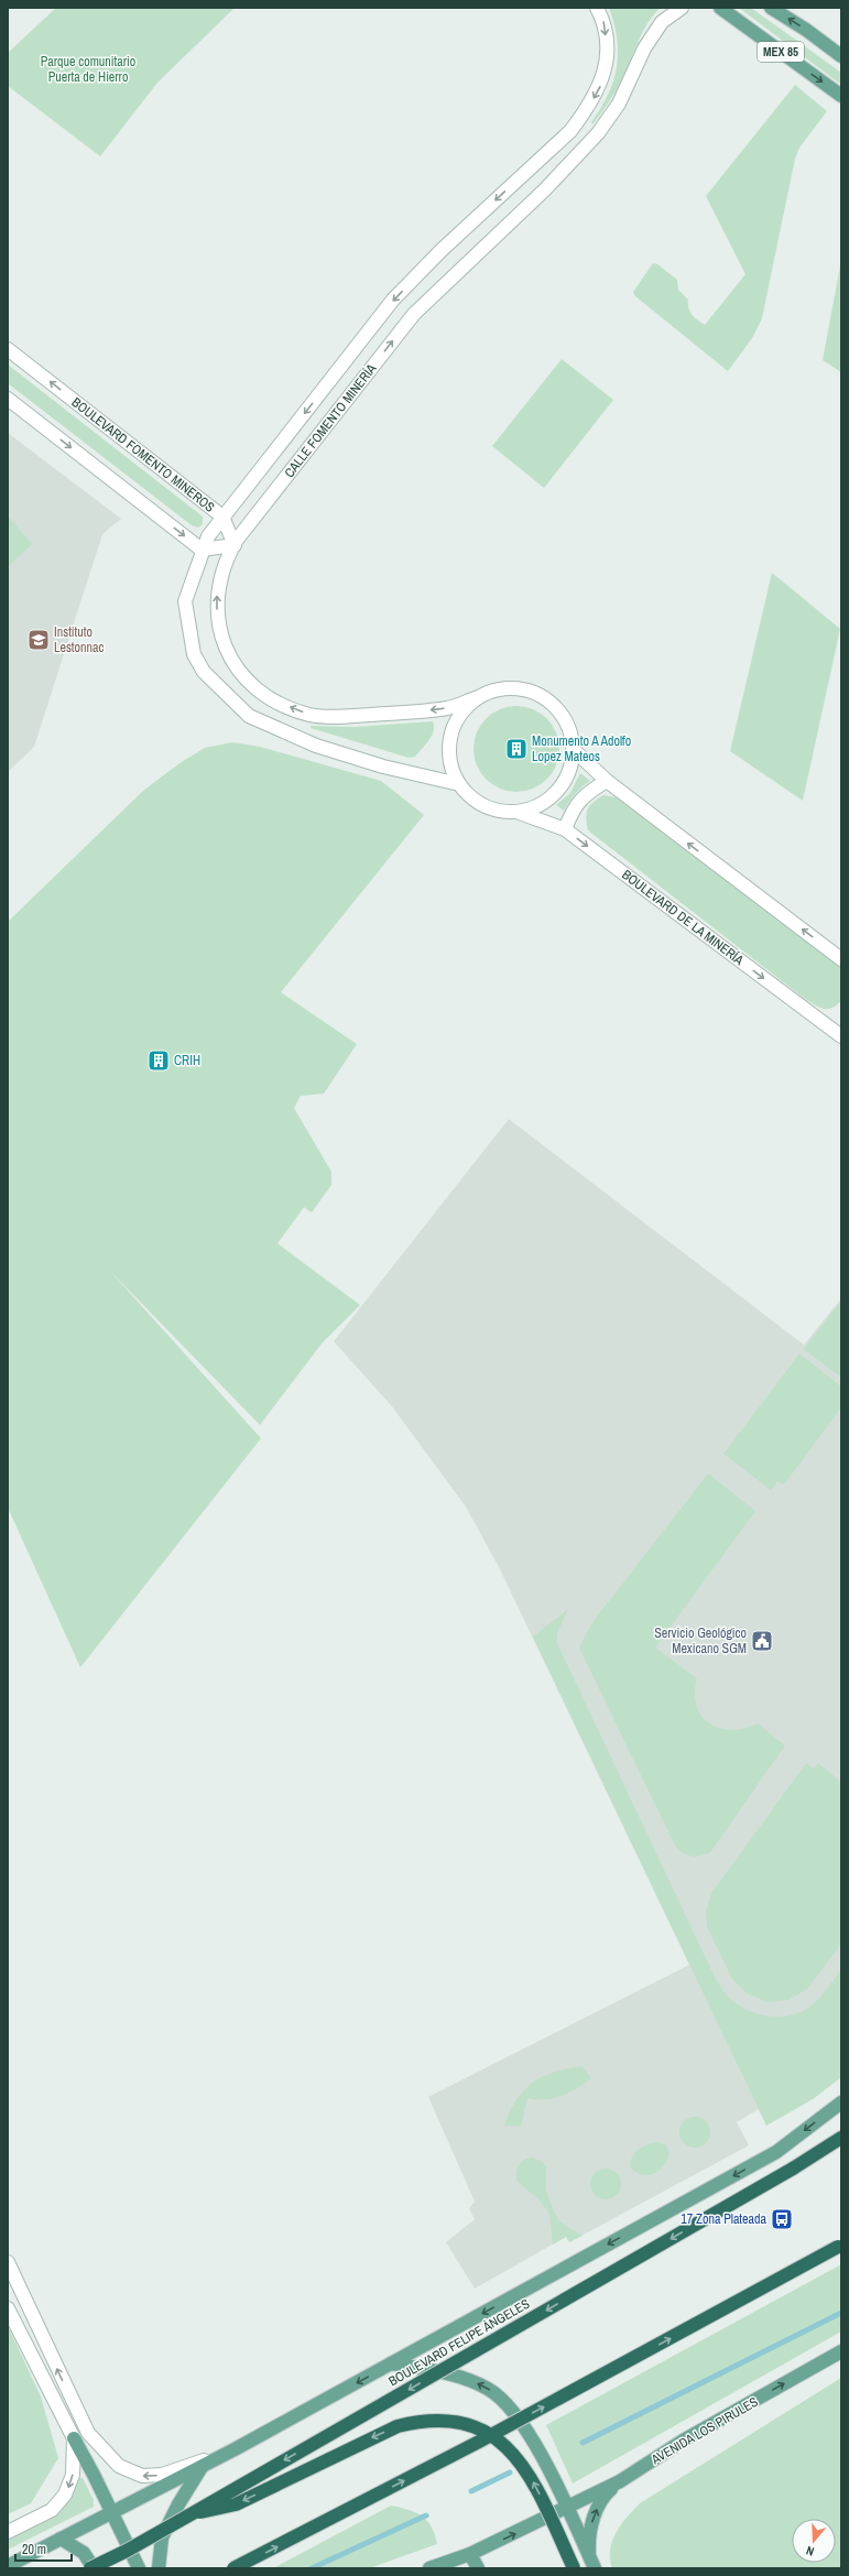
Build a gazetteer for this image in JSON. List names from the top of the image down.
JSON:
{
  "streets": {
    "highway": ["BOULEVARD FELIPE ÁNGELES"],
    "main road": ["MEX 85", "AVENIDA LOS PIRULES"],
    "street": ["CALLE FOMENTO MINERÍA", "BOULEVARD FOMENTO MINEROS", "BOULEVARD DE LA MINERÍA"]
  },
  "crossings": [
    ["CALLE FOMENTO MINERÍA", "BOULEVARD FOMENTO MINEROS"],
    ["CALLE FOMENTO MINERÍA", "BOULEVARD DE LA MINERÍA"]
  ],
  "one_way": ["AVENIDA LOS PIRULES"],
  "parks": ["Parque comunitario Puerta de Hierro"],
  "places": {
    "school or university": ["Instituto Lestonnac"],
    "building": ["Monumento A Adolfo Lopez Mateos", "CRIH"],
    "public building": ["Servicio Geológico Mexicano SGM"],
    "bus stop": ["17 Zona Plateada"]
  },
  "scale_bar": "20 m",
  "north": "bottom"
}
